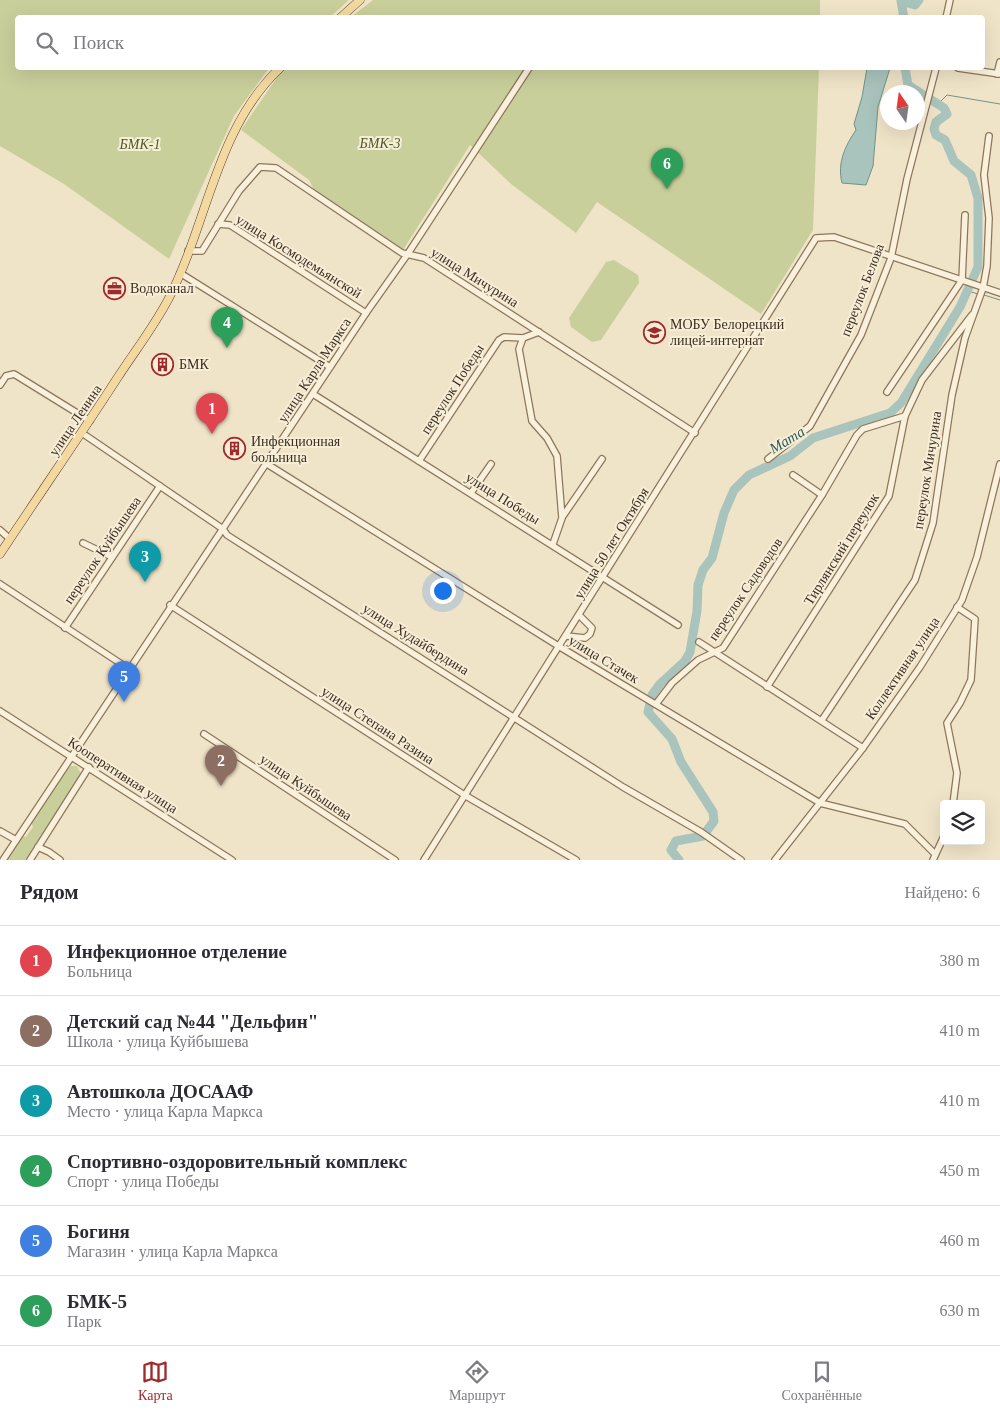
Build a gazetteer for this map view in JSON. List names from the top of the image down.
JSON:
{
  "streets": {
    "main road": ["улица Ленина"],
    "street": [
      "улица Космодемьянской",
      "улица Мичурина",
      "переулок Белова",
      "улица Карла Маркса",
      "переулок Победы",
      "переулок Мичурина",
      "улица Победы",
      "улица 50 лет Октября",
      "Тирлянский переулок",
      "переулок Куйбышева",
      "переулок Садоводов",
      "улица Худайбердина",
      "улица Стачек",
      "Коллективная улица",
      "улица Степана Разина",
      "Кооперативная улица",
      "улица Куйбышева"
    ]
  },
  "crossings": [
    ["улица Космодемьянской", "улица Мичурина"],
    ["улица Космодемьянской", "улица Карла Маркса"],
    ["улица Мичурина", "улица Карла Маркса"],
    ["улица Мичурина", "переулок Победы"],
    ["улица Мичурина", "улица Ленина"],
    ["улица Мичурина", "улица 50 лет Октября"],
    ["переулок Белова", "улица 50 лет Октября"],
    ["улица Карла Маркса", "улица Победы"],
    ["улица Карла Маркса", "улица Худайбердина"],
    ["улица Карла Маркса", "улица Стачек"],
    ["улица Карла Маркса", "улица Степана Разина"],
    ["улица Карла Маркса", "Кооперативная улица"],
    ["переулок Победы", "улица Победы"],
    ["улица Ленина", "улица Худайбердина"],
    ["переулок Мичурина", "Тирлянский переулок"],
    ["улица Победы", "улица 50 лет Октября"],
    ["улица 50 лет Октября", "улица Худайбердина"],
    ["улица 50 лет Октября", "улица Стачек"],
    ["улица 50 лет Октября", "улица Степана Разина"],
    ["Тирлянский переулок", "переулок Садоводов"],
    ["переулок Куйбышева", "улица Худайбердина"],
    ["переулок Садоводов", "улица Стачек"],
    ["улица Стачек", "Коллективная улица"]
  ],
  "water": ["Мата"],
  "parks": ["БМК-3", "БМК-1"],
  "places": {
    "office": ["Водоканал"],
    "school or university": ["МОБУ Белорецкий лицей-интернат"],
    "building": ["БМК", "Инфекционная больница"]
  },
  "north": "top",
  "page": {
    "search": "Поиск",
    "pins": [
      "6",
      "4",
      "1",
      "3",
      "5",
      "2"
    ],
    "heading": ["Рядом", "Найдено: 6"],
    "list": [
      {
        "mark": "1",
        "name": "Инфекционное отделение",
        "note": "Больница",
        "value": "380 m"
      },
      {
        "mark": "2",
        "name": "Детский сад №44 \"Дельфин\"",
        "note": "Школа · улица Куйбышева",
        "value": "410 m"
      },
      {
        "mark": "3",
        "name": "Автошкола ДОСААФ",
        "note": "Место · улица Карла Маркса",
        "value": "410 m"
      },
      {
        "mark": "4",
        "name": "Спортивно-оздоровительный комплекс",
        "note": "Спорт · улица Победы",
        "value": "450 m"
      },
      {
        "mark": "5",
        "name": "Богиня",
        "note": "Магазин · улица Карла Маркса",
        "value": "460 m"
      },
      {
        "mark": "6",
        "name": "БМК-5",
        "note": "Парк",
        "value": "630 m"
      }
    ],
    "nav": ["Карта", "Маршрут", "Сохранённые"]
  }
}
